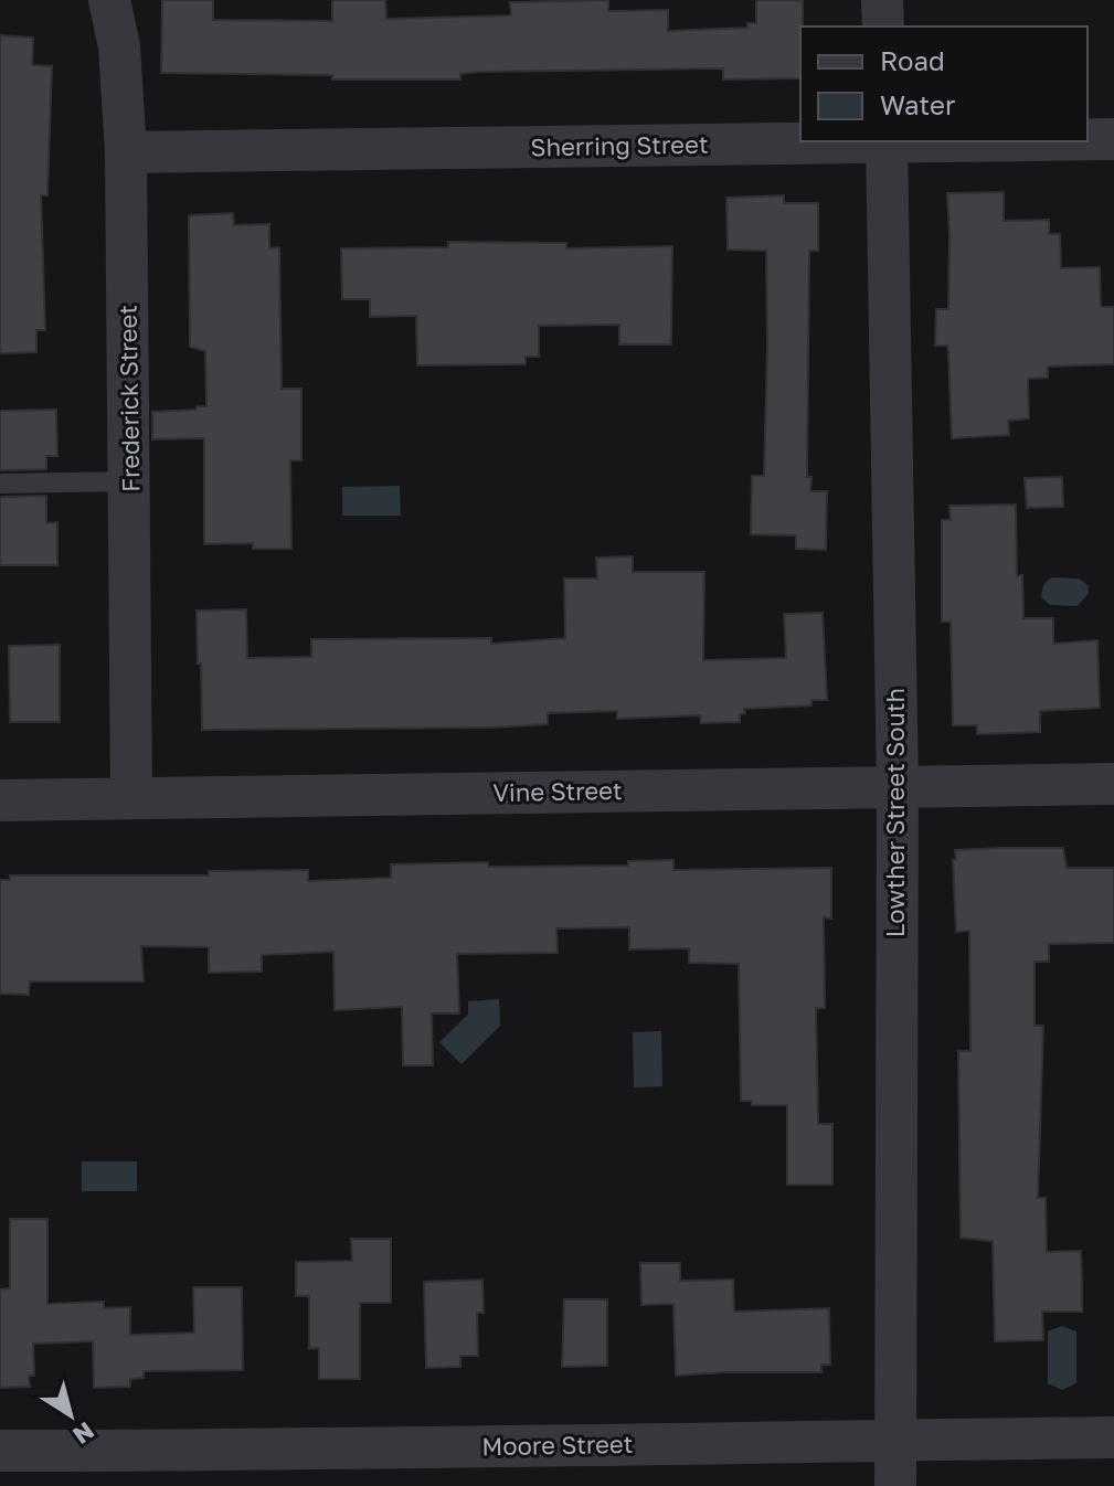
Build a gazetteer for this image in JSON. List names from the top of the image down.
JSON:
{
  "streets": {
    "street": [
      "Sherring Street",
      "Frederick Street",
      "Vine Street",
      "Lowther Street South",
      "Moore Street"
    ]
  },
  "crossings": [
    ["Sherring Street", "Frederick Street"],
    ["Sherring Street", "Lowther Street South"],
    ["Frederick Street", "Vine Street"],
    ["Vine Street", "Lowther Street South"],
    ["Lowther Street South", "Moore Street"]
  ],
  "legend": ["Road", "Water"],
  "north": "bottom right"
}
